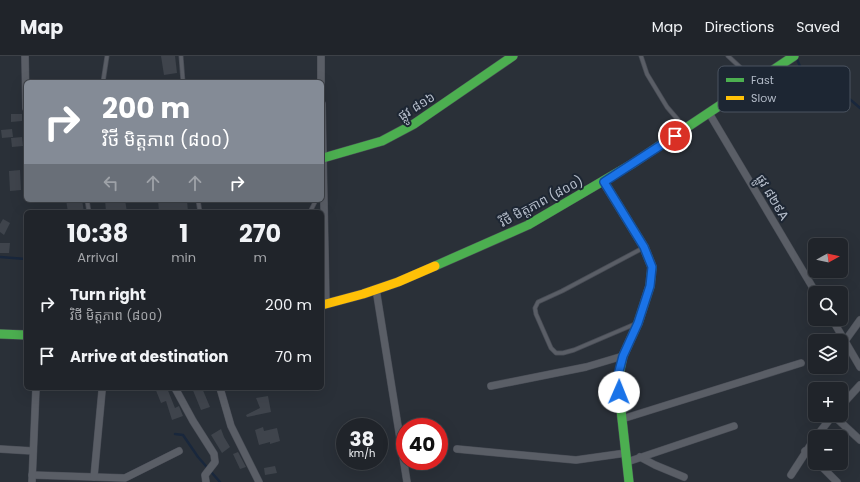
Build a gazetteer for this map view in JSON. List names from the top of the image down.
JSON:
{
  "streets": {
    "main road": ["ផ្លូវ ៨១៦", "វិថី មិត្តភាព (៨០០)"],
    "street": ["ផ្លូវ ៨២៩A"]
  },
  "crossings": [
    ["ផ្លូវ ៨២៩A", "វិថី មិត្តភាព (៨០០)"]
  ],
  "legend": ["Fast", "Slow"],
  "north": "right",
  "page": {
    "header": "Map",
    "nav": ["Map", "Directions", "Saved"],
    "turn": ["200 m", "វិថី មិត្តភាព (៨០០)"],
    "eta": [
      "10:38",
      "Arrival",
      "1",
      "min",
      "270",
      "m"
    ],
    "map_buttons": ["+", "−"],
    "list": [
      {
        "name": "Turn right",
        "note": "វិថី មិត្តភាព (៨០០)",
        "value": "200 m"
      },
      {
        "name": "Arrive at destination",
        "value": "70 m"
      }
    ],
    "speed": "38 km/h",
    "limit": "40"
  }
}
